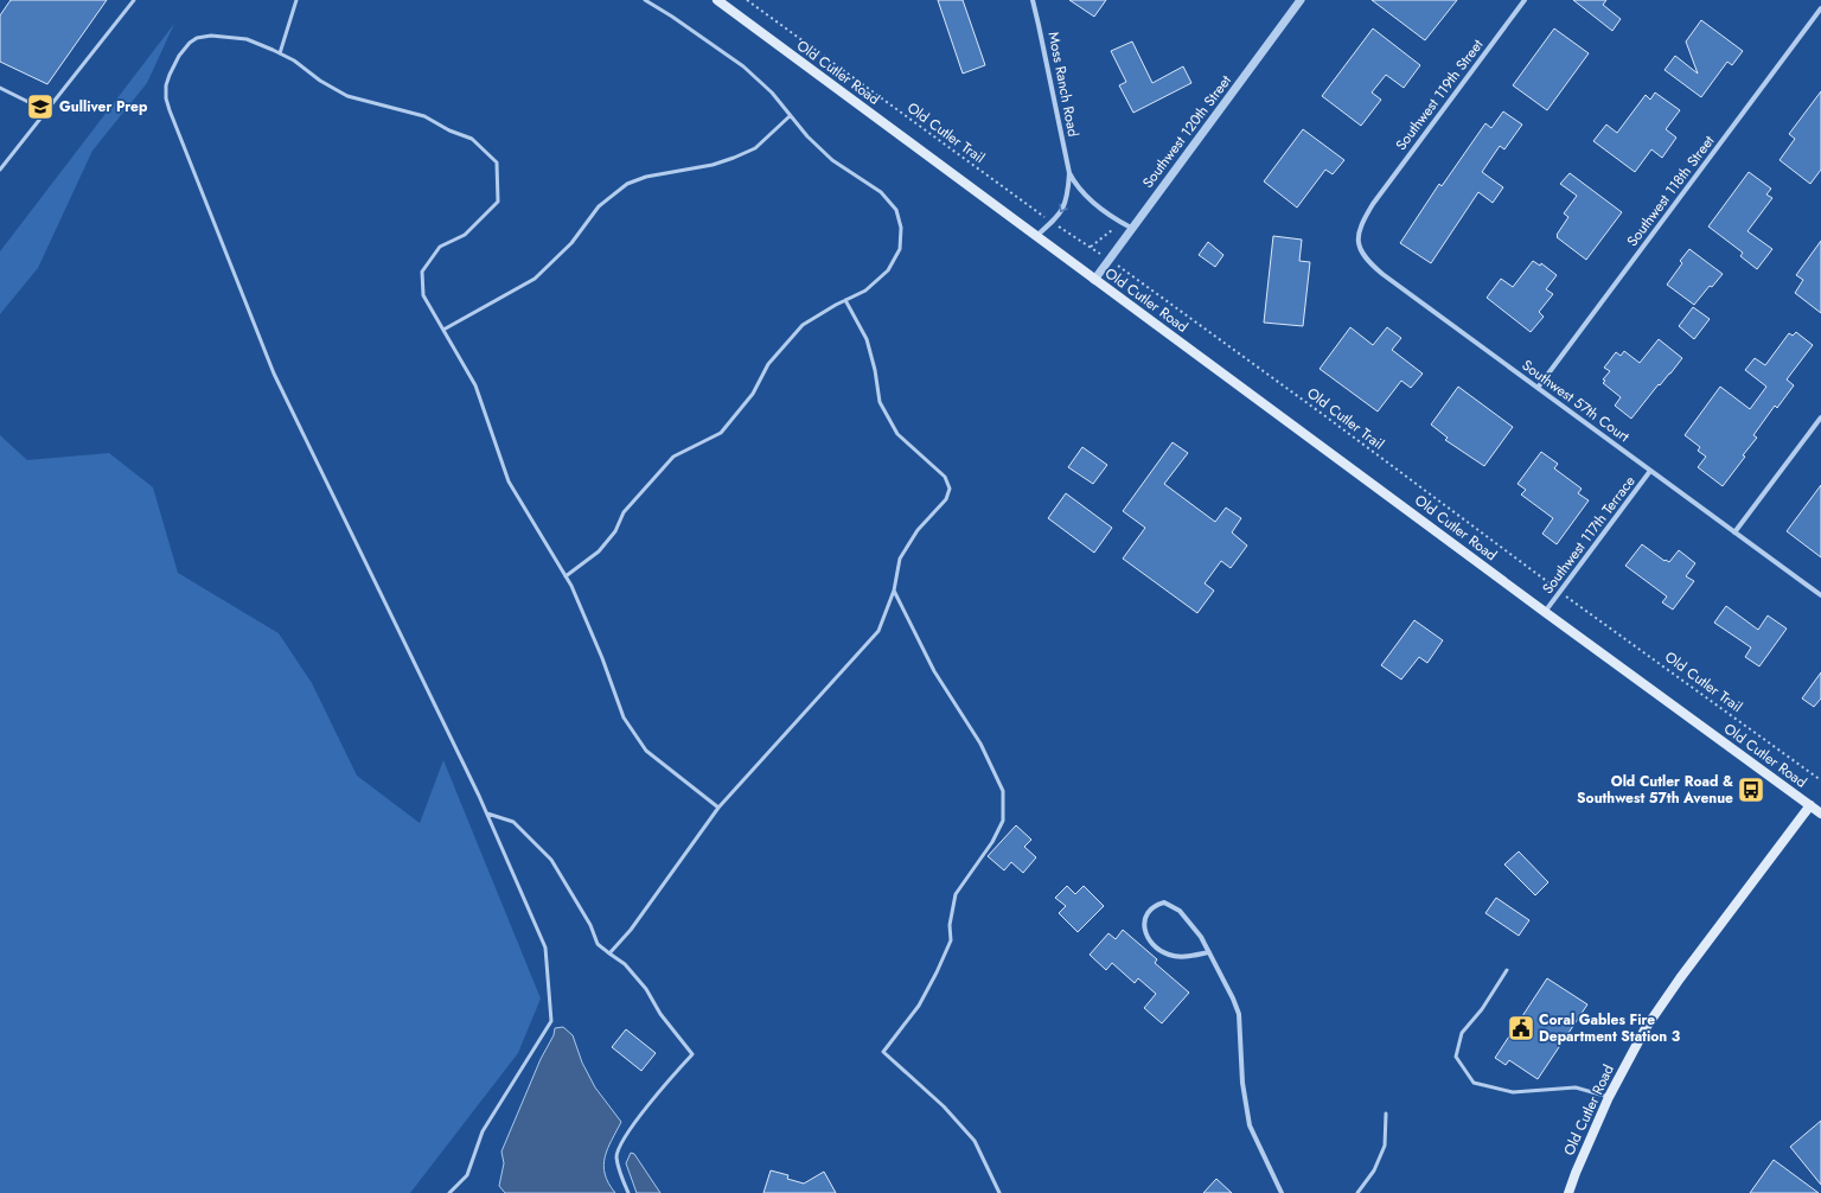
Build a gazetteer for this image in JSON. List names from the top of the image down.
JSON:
{
  "streets": {
    "main road": ["Old Cutler Road"],
    "street": [
      "Moss Ranch Road",
      "Southwest 119th Street",
      "Southwest 120th Street",
      "Southwest 118th Street",
      "Southwest 57th Court",
      "Southwest 117th Terrace"
    ],
    "path": ["Old Cutler Trail"]
  },
  "crossings": [
    ["Old Cutler Road", "Moss Ranch Road"],
    ["Old Cutler Road", "Southwest 120th Street"],
    ["Old Cutler Road", "Southwest 117th Terrace"],
    ["Moss Ranch Road", "Southwest 120th Street"],
    ["Southwest 119th Street", "Southwest 57th Court"],
    ["Southwest 118th Street", "Southwest 57th Court"],
    ["Southwest 57th Court", "Southwest 117th Terrace"]
  ],
  "places": {
    "school or university": ["Gulliver Prep"],
    "bus stop": ["Old Cutler Road & Southwest 57th Avenue"],
    "public building": ["Coral Gables Fire Department Station 3"]
  }
}
